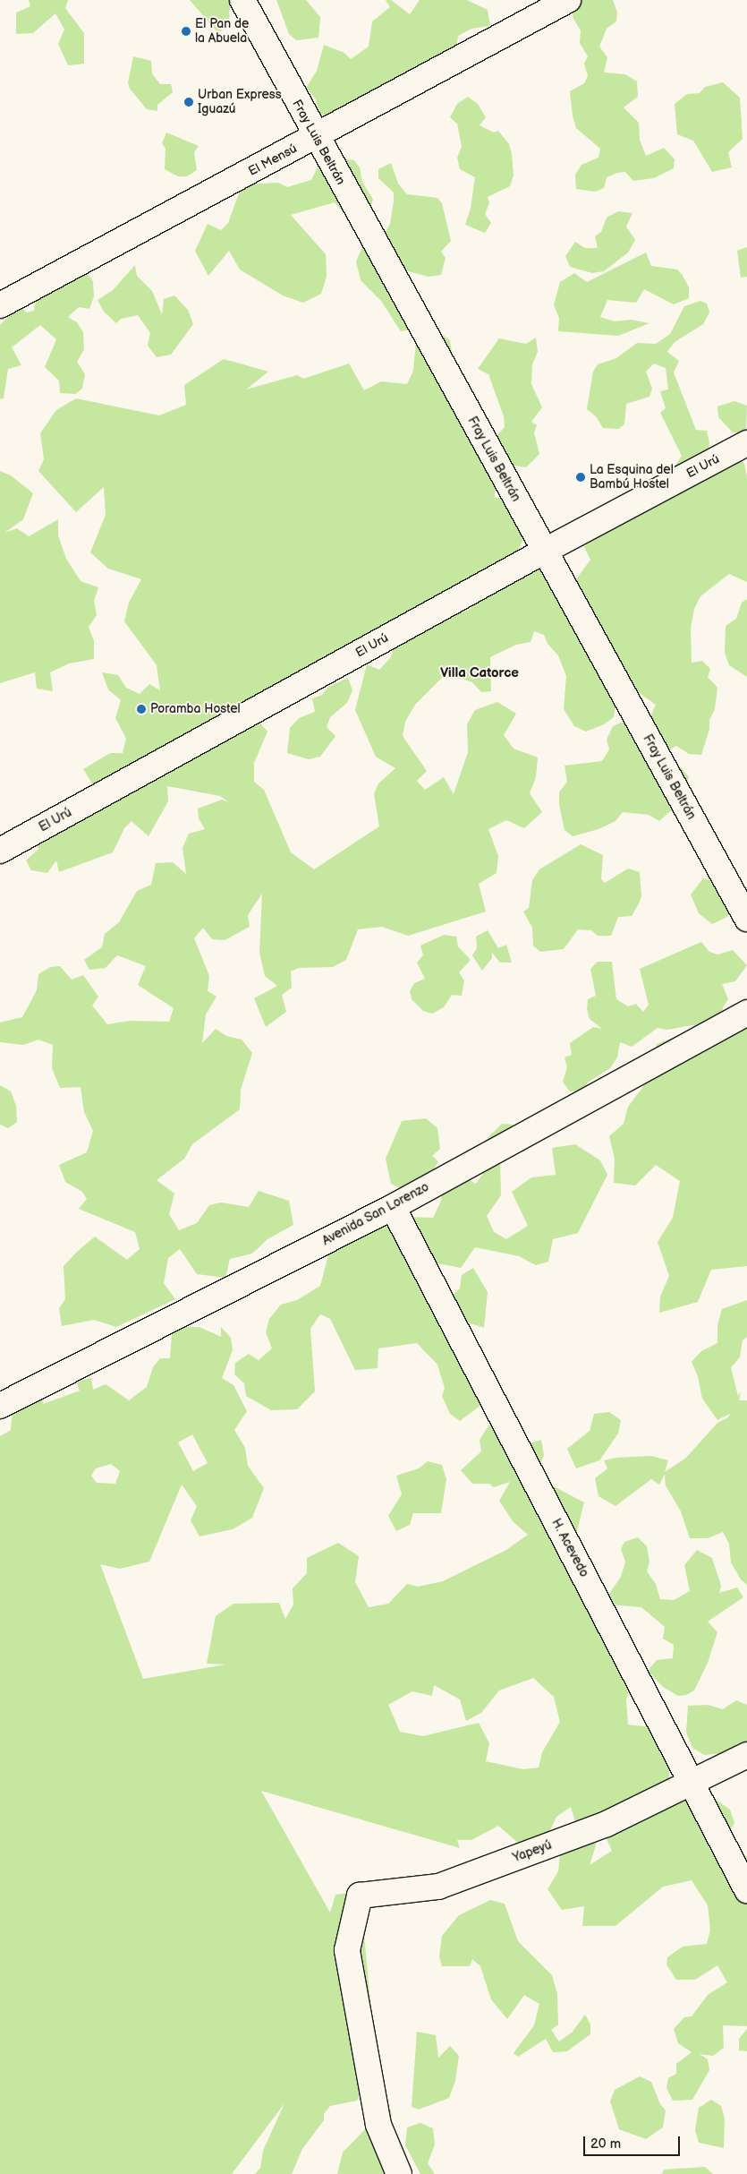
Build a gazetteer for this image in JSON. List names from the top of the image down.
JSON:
{
  "streets": {
    "street": [
      "Fray Luis Beltrán",
      "El Mensú",
      "El Urú",
      "Avenida San Lorenzo",
      "H. Acevedo",
      "Yapeyú"
    ]
  },
  "crossings": [
    ["Fray Luis Beltrán", "El Mensú"],
    ["Fray Luis Beltrán", "El Urú"],
    ["Avenida San Lorenzo", "H. Acevedo"],
    ["H. Acevedo", "Yapeyú"]
  ],
  "districts": ["Villa Catorce"],
  "places": [
    "El Pan de la Abuela",
    "Urban Express Iguazú",
    "La Esquina del Bambú Hostel",
    "Poramba Hostel"
  ],
  "scale_bar": "20 m"
}
